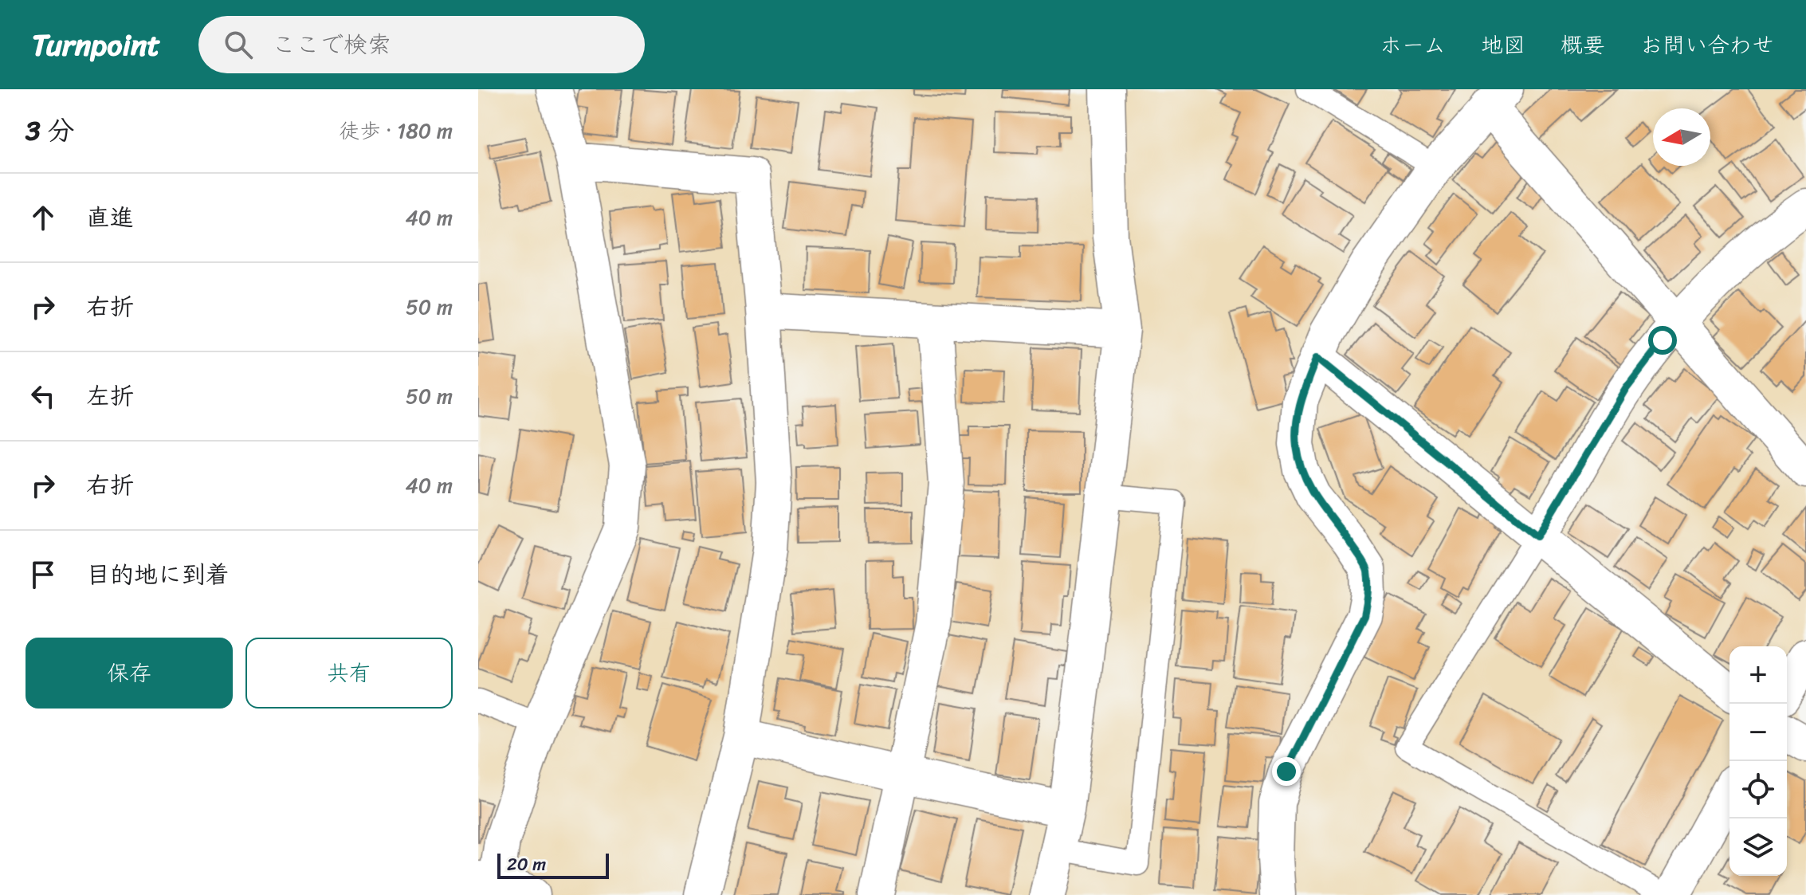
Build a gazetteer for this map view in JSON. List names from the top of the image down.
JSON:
{
  "scale_bar": "20 m",
  "north": "left",
  "page": {
    "header": "Turnpoint",
    "search": "ここで検索",
    "nav": [
      "ホーム",
      "地図",
      "概要",
      "お問い合わせ"
    ],
    "heading": ["3 分", "徒歩 · 180 m"],
    "list": [
      ["直進", "40 m"],
      ["右折", "50 m"],
      ["左折", "50 m"],
      ["右折", "40 m"],
      "目的地に到着"
    ],
    "buttons": ["保存", "共有"],
    "map_buttons": ["+", "−"],
    "scale": "20 m"
  }
}
